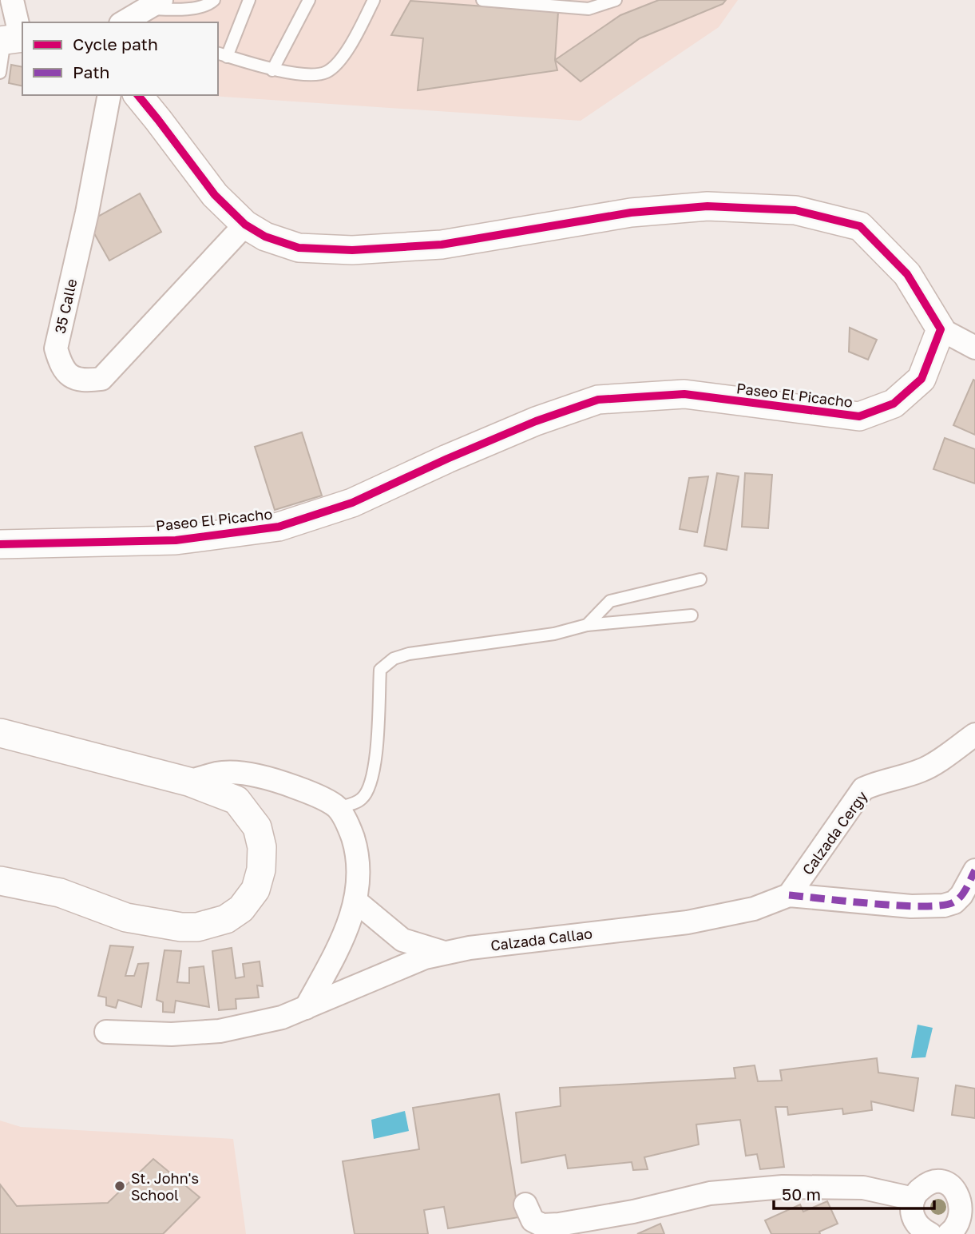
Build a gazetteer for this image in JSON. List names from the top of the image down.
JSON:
{
  "streets": {
    "street": [
      "35 Calle",
      "Paseo El Picacho",
      "Calzada Cergy",
      "Calzada Callao"
    ]
  },
  "crossings": [
    ["Calzada Cergy", "Calzada Callao"]
  ],
  "places": ["St. John's School"],
  "legend": ["Cycle path", "Path"],
  "scale_bar": "50 m"
}
